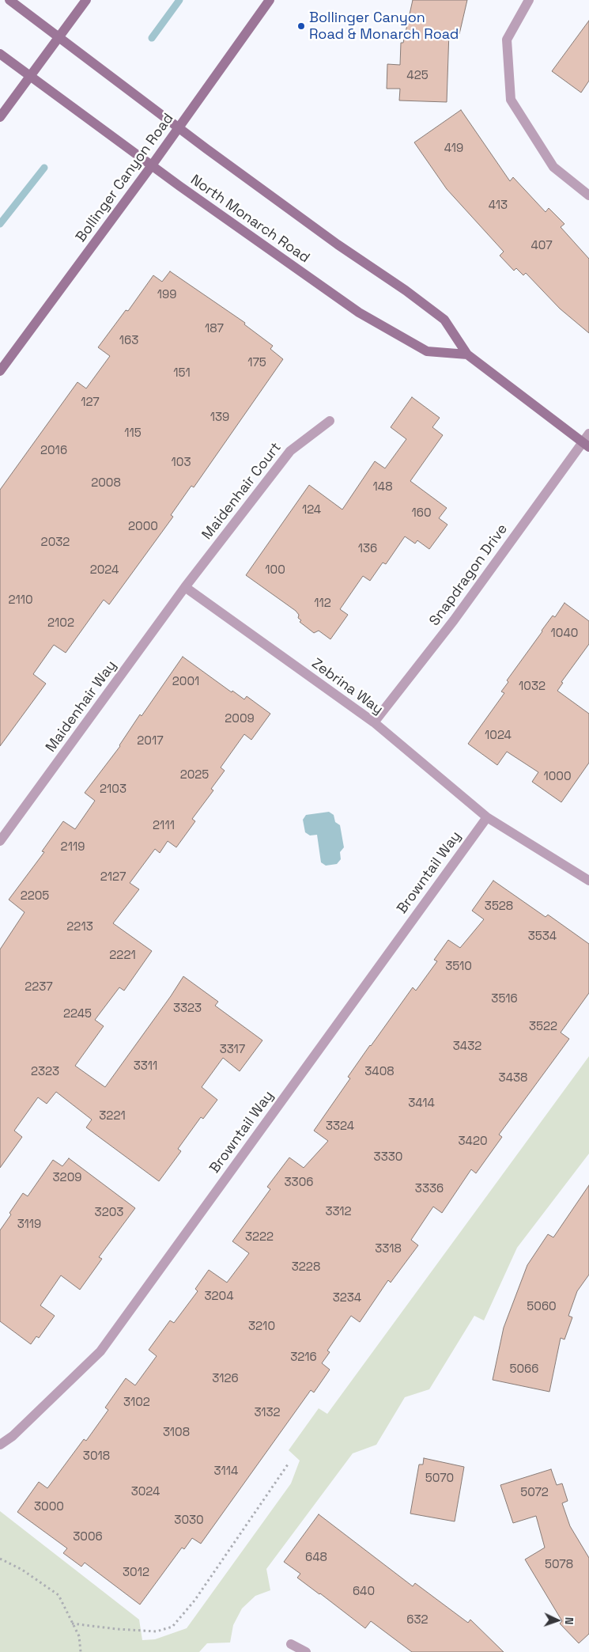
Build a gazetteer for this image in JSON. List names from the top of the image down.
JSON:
{
  "streets": {
    "street": [
      "Bollinger Canyon Road",
      "North Monarch Road",
      "Maidenhair Court",
      "Snapdragon Drive",
      "Zebrina Way",
      "Maidenhair Way",
      "Browntail Way"
    ]
  },
  "crossings": [
    ["Bollinger Canyon Road", "North Monarch Road"],
    ["Maidenhair Court", "Zebrina Way"],
    ["Maidenhair Court", "Maidenhair Way"],
    ["Snapdragon Drive", "Zebrina Way"],
    ["Zebrina Way", "Maidenhair Way"],
    ["Zebrina Way", "Browntail Way"]
  ],
  "places": ["Bollinger Canyon Road & Monarch Road"],
  "house_numbers": [
    "425",
    "419",
    "413",
    "407",
    "199",
    "187",
    "163",
    "175",
    "151",
    "127",
    "139",
    "115",
    "2016",
    "103",
    "2008",
    "148",
    "124",
    "160",
    "2000",
    "2032",
    "136",
    "2024",
    "100",
    "2110",
    "112",
    "2102",
    "1040",
    "2001",
    "1032",
    "2009",
    "1024",
    "2017",
    "2025",
    "1000",
    "2103",
    "2111",
    "2119",
    "2127",
    "2205",
    "3528",
    "2213",
    "3534",
    "2221",
    "3510",
    "2237",
    "3516",
    "3323",
    "2245",
    "3522",
    "3432",
    "3317",
    "3311",
    "2323",
    "3408",
    "3438",
    "3414",
    "3221",
    "3324",
    "3420",
    "3330",
    "3209",
    "3306",
    "3336",
    "3312",
    "3203",
    "3119",
    "3222",
    "3318",
    "3228",
    "3204",
    "3234",
    "5060",
    "3210",
    "3216",
    "5066",
    "3126",
    "3102",
    "3132",
    "3108",
    "3018",
    "3114",
    "5070",
    "3024",
    "5072",
    "3000",
    "3030",
    "3006",
    "648",
    "5078",
    "3012",
    "640",
    "632"
  ],
  "north": "right"
}
